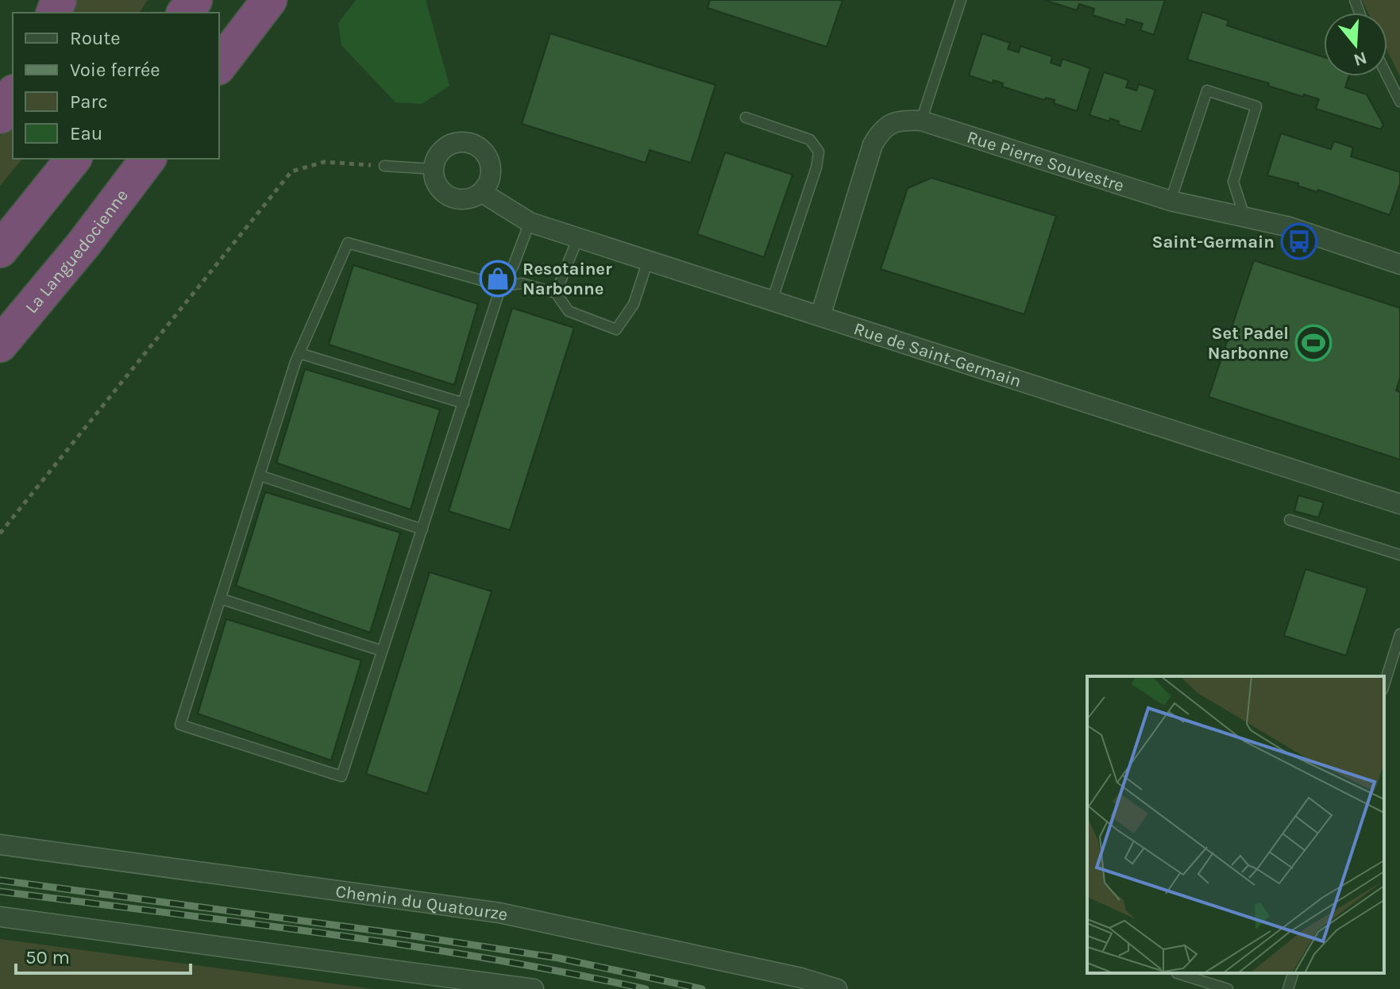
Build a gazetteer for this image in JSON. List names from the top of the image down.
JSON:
{
  "streets": {
    "highway": ["La Languedocienne"],
    "street": ["Rue Pierre Souvestre", "Rue de Saint-Germain", "Chemin du Quatourze"]
  },
  "crossings": [
    ["Rue Pierre Souvestre", "Rue de Saint-Germain"]
  ],
  "places": {
    "bus stop": ["Saint-Germain"],
    "shop": ["Resotainer Narbonne"],
    "sports": ["Set Padel Narbonne"]
  },
  "legend": [
    "Route",
    "Voie ferrée",
    "Parc",
    "Eau"
  ],
  "scale_bar": "50 m",
  "north": "bottom"
}
